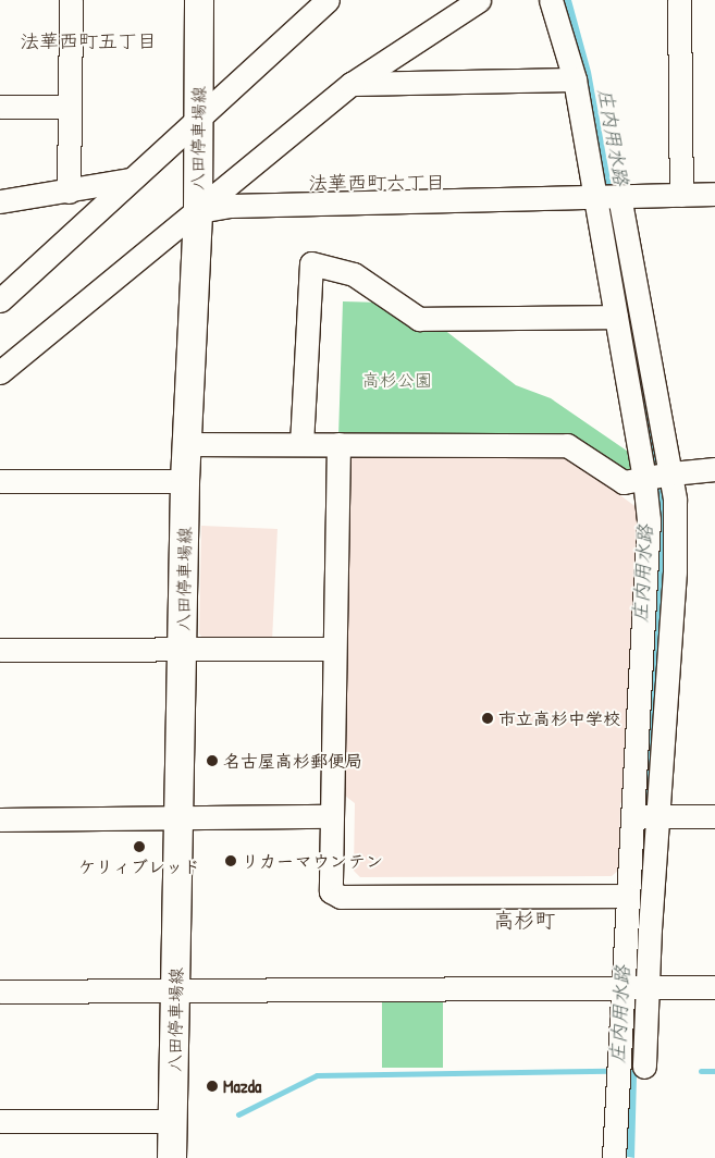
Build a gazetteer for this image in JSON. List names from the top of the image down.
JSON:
{
  "streets": {
    "main road": ["八田停車場線"]
  },
  "districts": ["法華西町五丁目", "法華西町六丁目", "高杉町"],
  "water": ["庄内用水路"],
  "parks": ["高杉公園"],
  "places": [
    "市立高杉中学校",
    "名古屋高杉郵便局",
    "ケリィブレッド",
    "リカーマウンテン",
    "Mazda"
  ]
}
